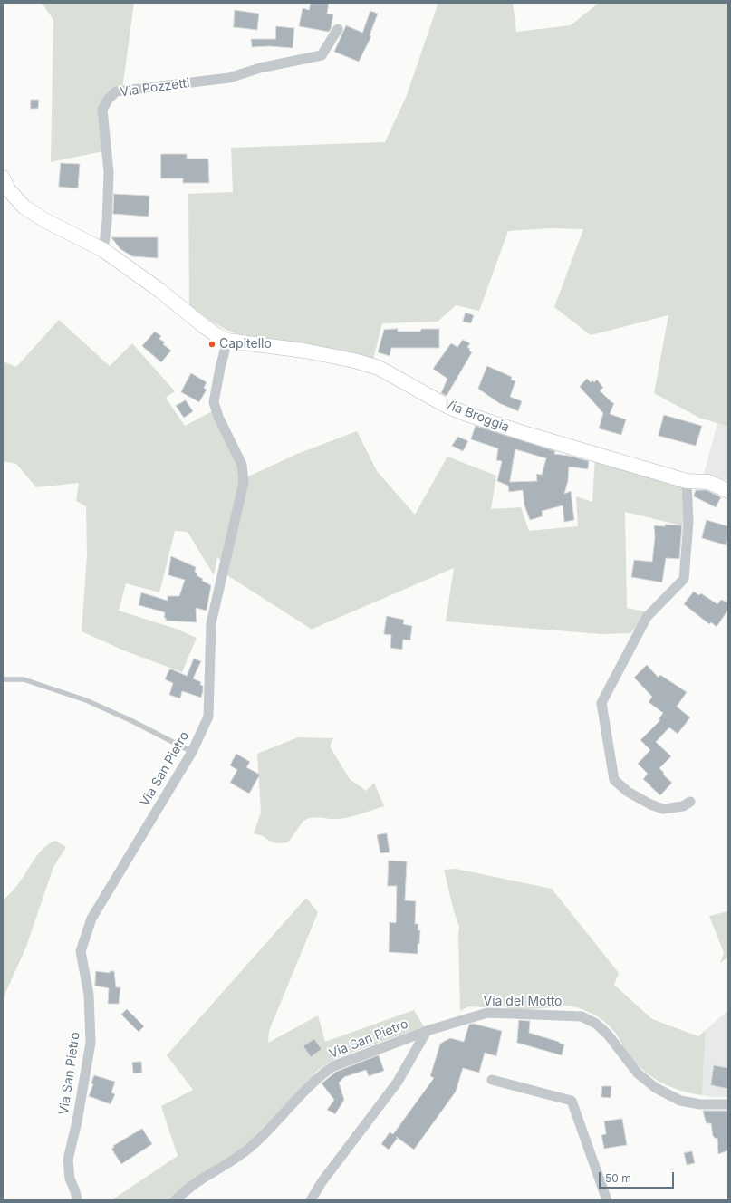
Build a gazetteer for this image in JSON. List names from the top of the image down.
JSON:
{
  "streets": {
    "street": [
      "Via Pozzetti",
      "Via Broggia",
      "Via San Pietro",
      "Via del Motto"
    ]
  },
  "crossings": [
    ["Via Broggia", "Via San Pietro"],
    ["Via San Pietro", "Via del Motto"]
  ],
  "places": ["Capitello"],
  "scale_bar": "50 m"
}
